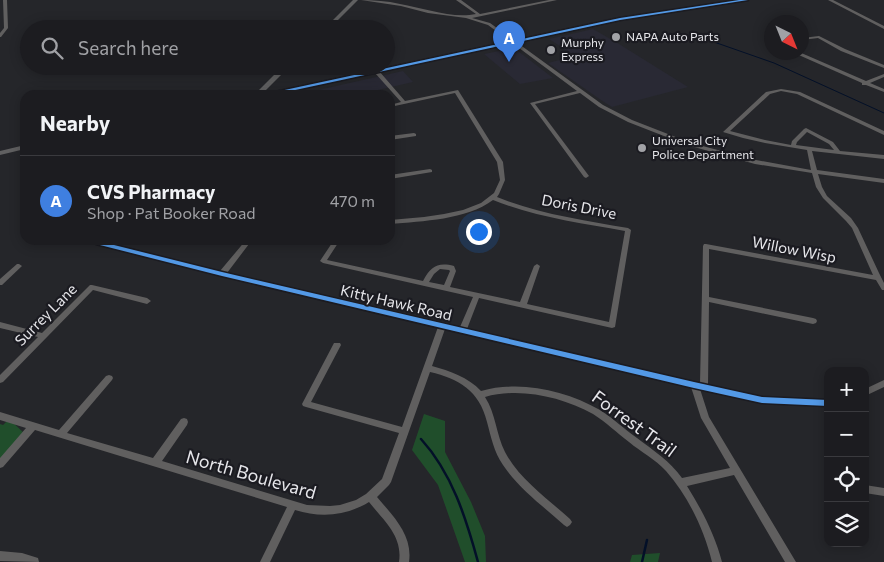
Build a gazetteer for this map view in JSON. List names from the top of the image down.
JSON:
{
  "streets": {
    "street": [
      "Doris Drive",
      "Willow Wisp",
      "Kitty Hawk Road",
      "Surrey Lane",
      "Forrest Trail",
      "North Boulevard"
    ]
  },
  "crossings": [
    ["Kitty Hawk Road", "North Boulevard"]
  ],
  "places": ["NAPA Auto Parts", "Murphy Express", "Universal City Police Department"],
  "north": "bottom right",
  "page": {
    "search": "Search here",
    "pins": "A",
    "heading": "Nearby",
    "list": [
      {
        "mark": "A",
        "name": "CVS Pharmacy",
        "note": "Shop · Pat Booker Road",
        "value": "470 m"
      }
    ],
    "map_buttons": ["+", "−"]
  }
}
